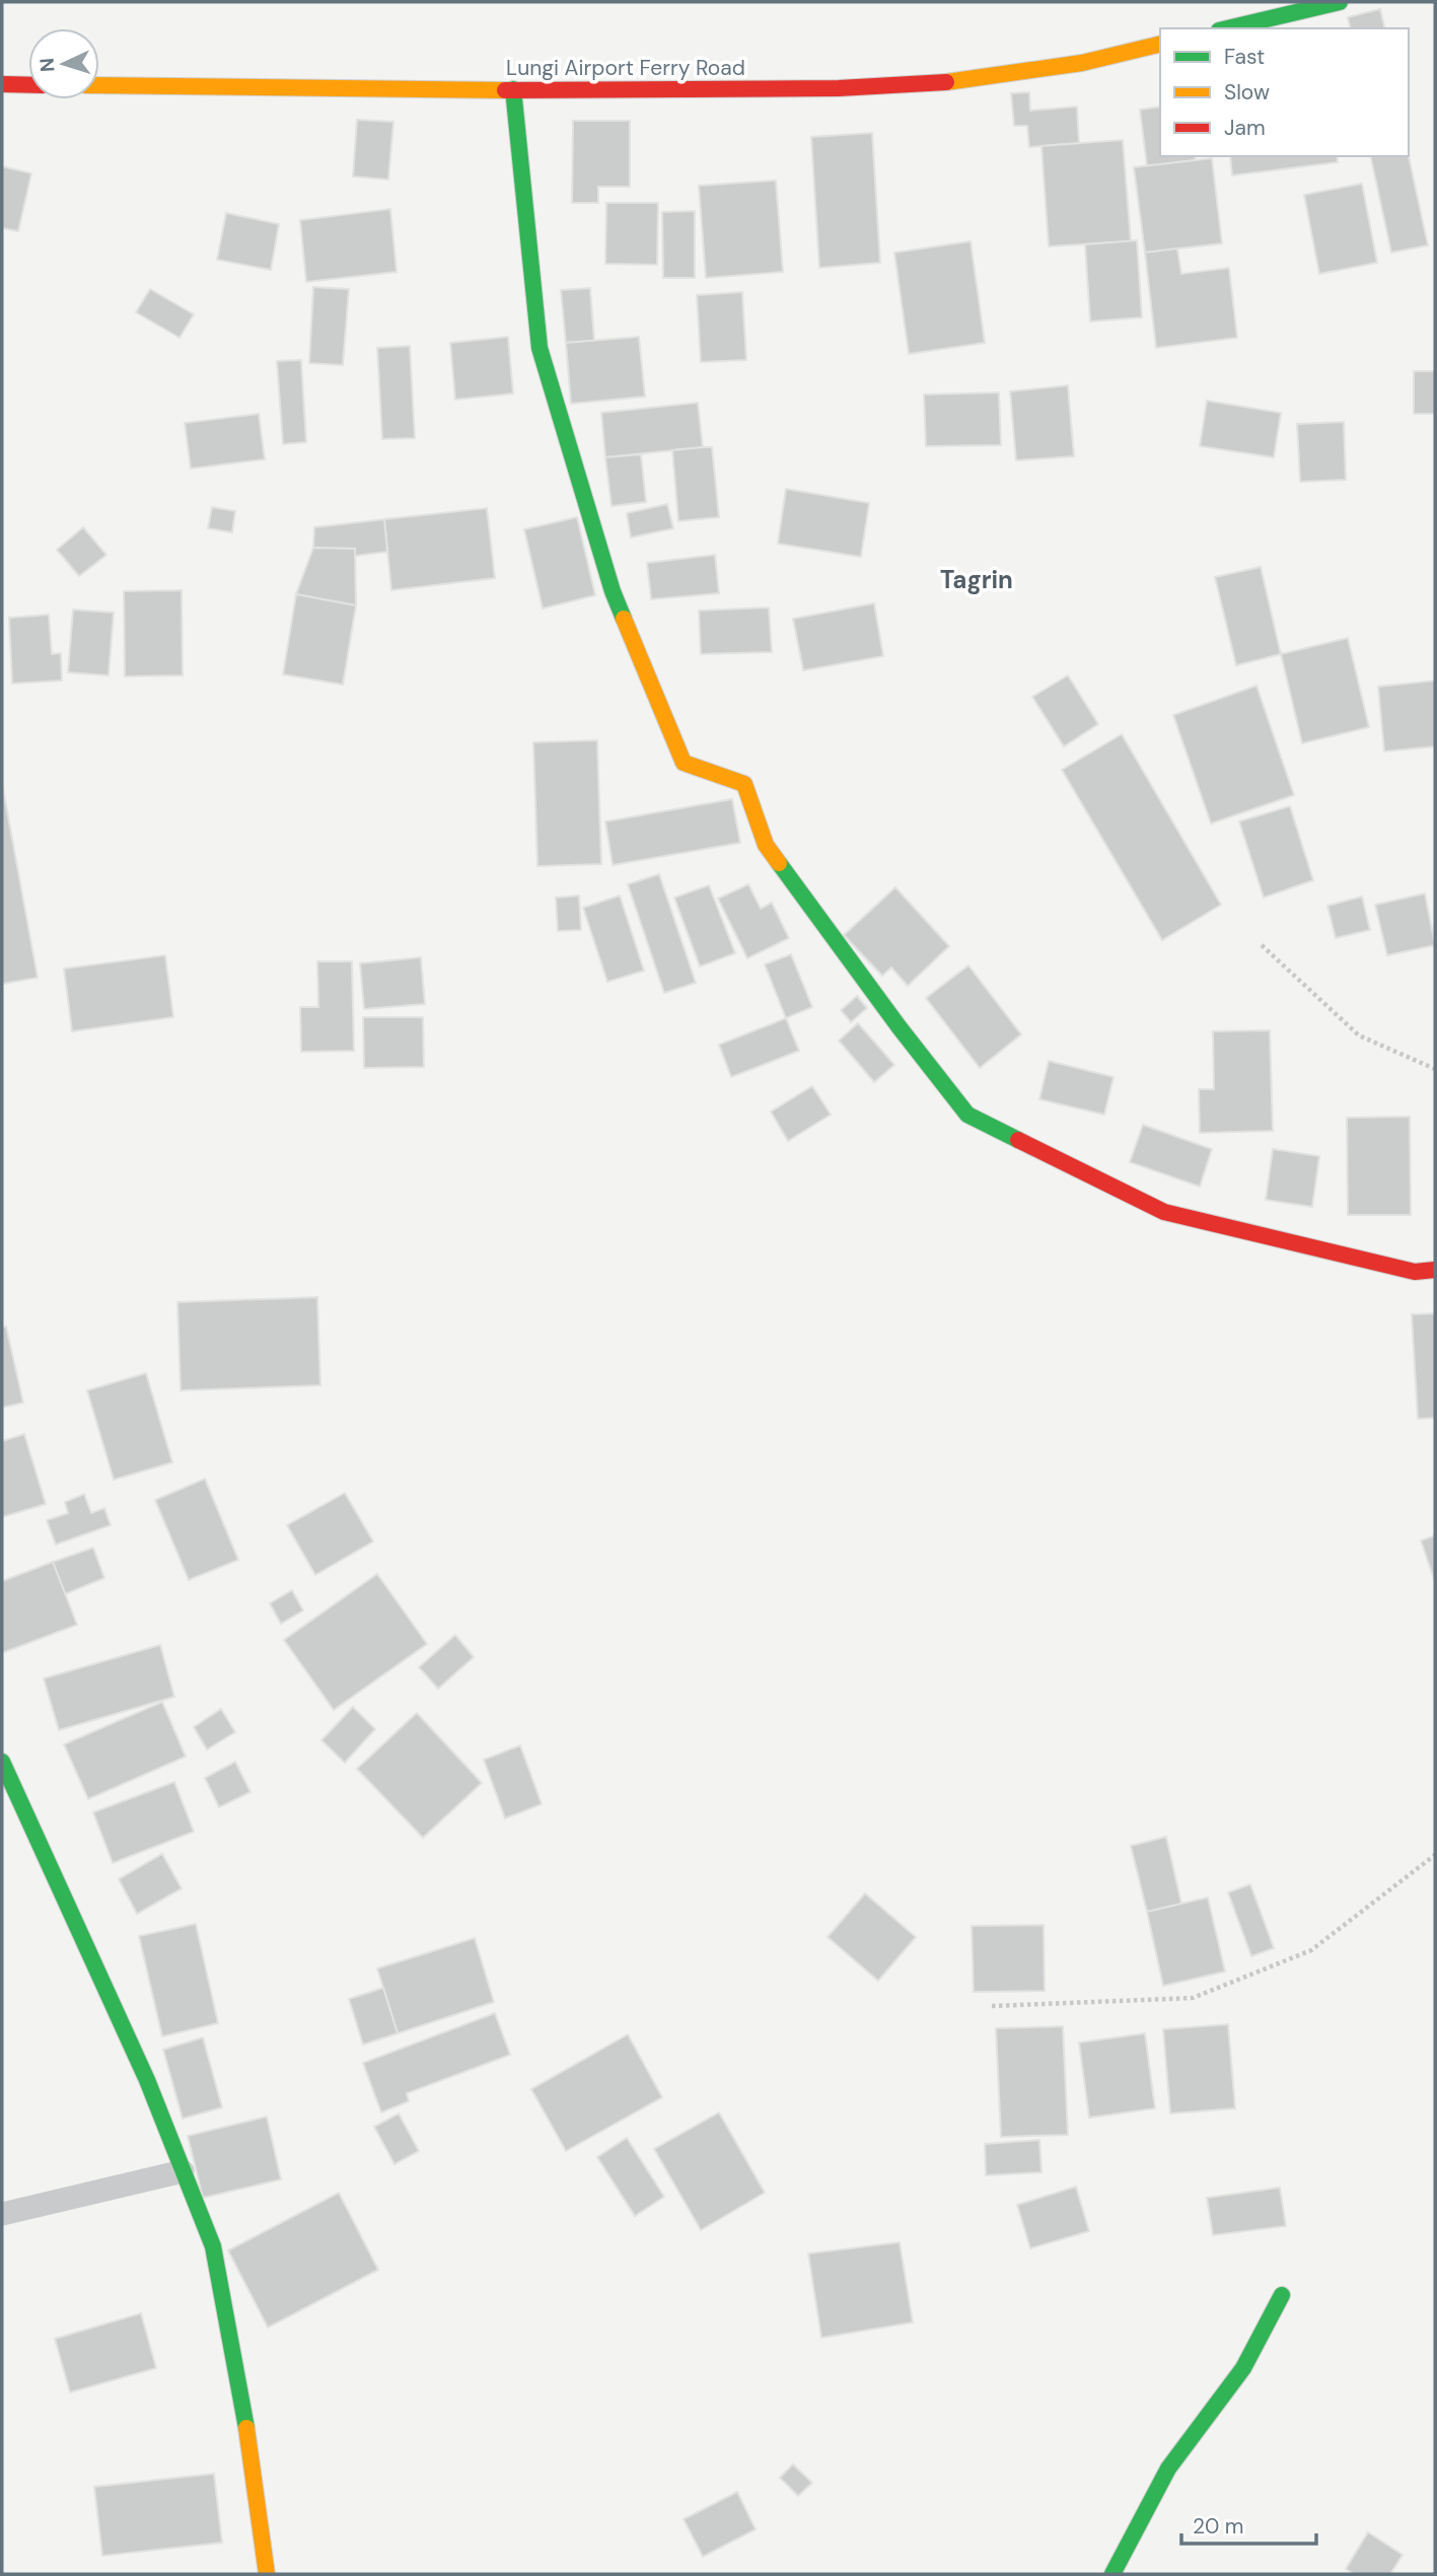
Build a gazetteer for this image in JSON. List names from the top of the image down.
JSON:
{
  "streets": {
    "street": ["Lungi Airport Ferry Road"]
  },
  "districts": ["Tagrin"],
  "legend": ["Fast", "Slow", "Jam"],
  "scale_bar": "20 m",
  "north": "left"
}
